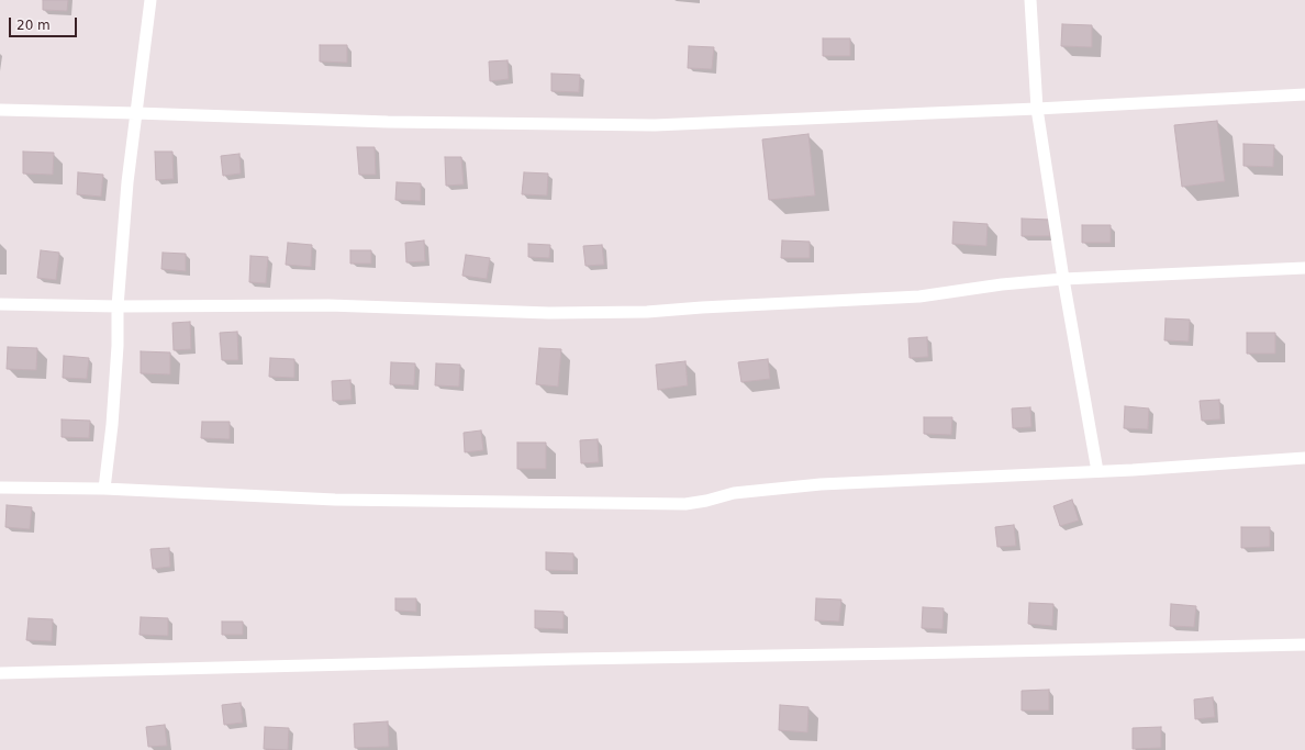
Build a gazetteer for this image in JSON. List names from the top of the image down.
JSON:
{
  "scale_bar": "20 m"
}
